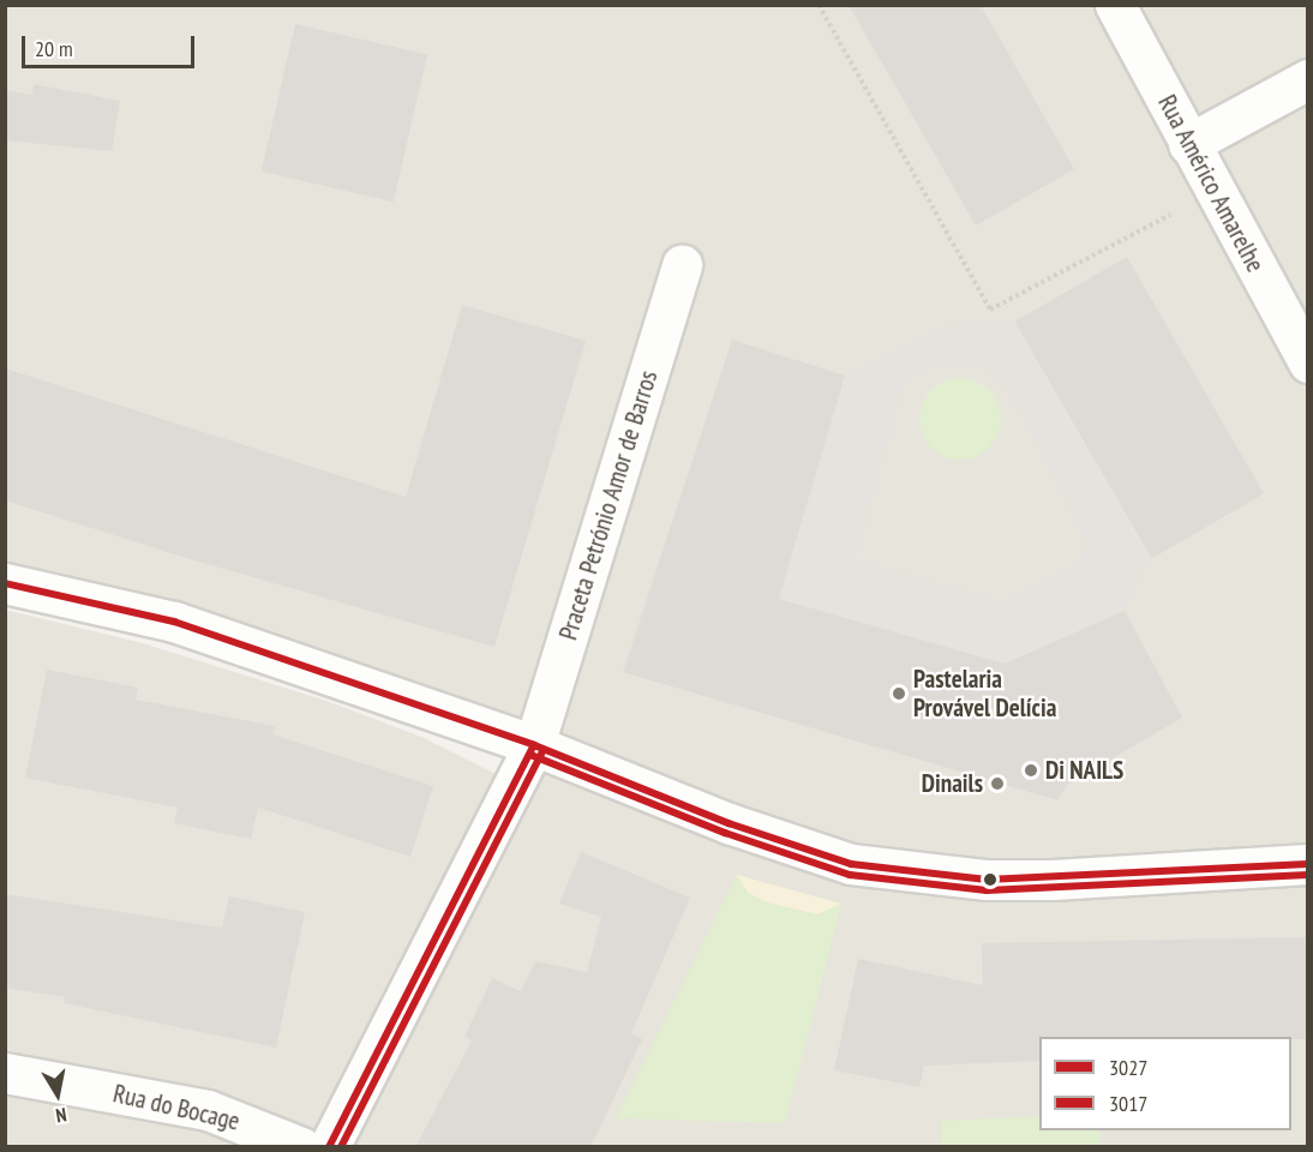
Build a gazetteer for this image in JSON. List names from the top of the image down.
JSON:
{
  "streets": {
    "street": ["Rua Américo Amarelhe", "Praceta Petrónio Amor de Barros", "Rua do Bocage"]
  },
  "places": ["Pastelaria Provável Delícia", "Di NAILS", "Dinails"],
  "lines": ["transit line 3027", "transit line 3017"],
  "legend": ["3027", "3017"],
  "scale_bar": "20 m",
  "north": "bottom"
}
